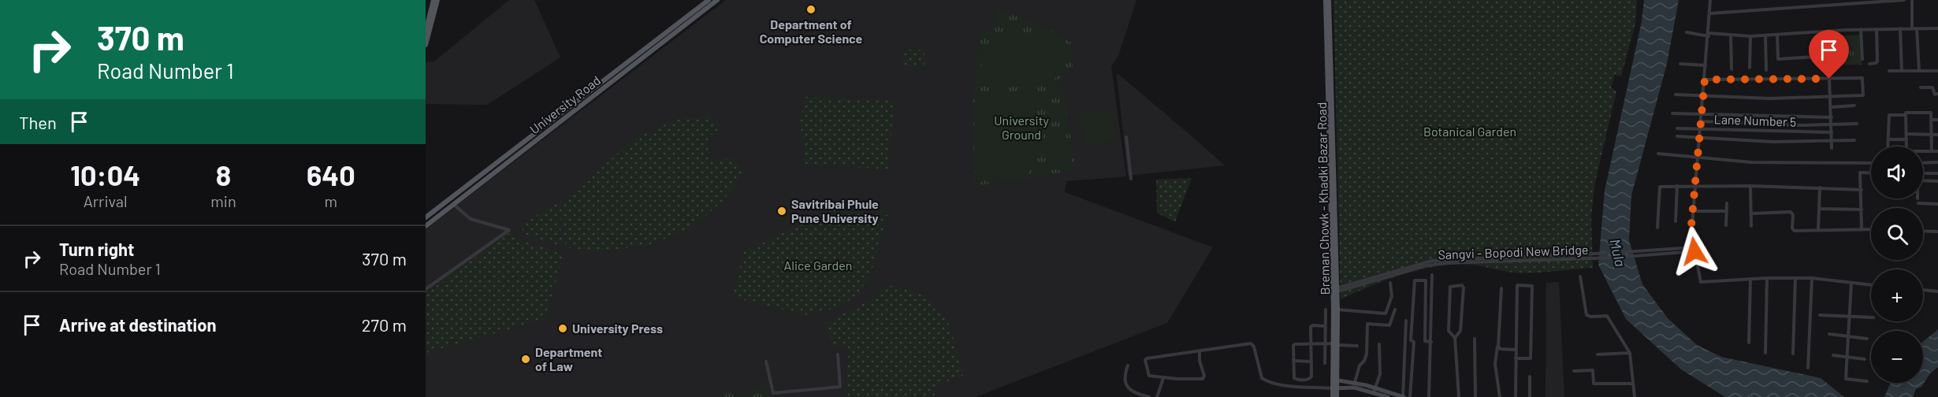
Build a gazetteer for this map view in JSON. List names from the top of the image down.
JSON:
{
  "streets": {
    "main road": ["University Road", "Breman Chowk - Khadki Bazar Road"],
    "street": ["Lane Number 5", "Sangvi - Bopodi New Bridge"]
  },
  "crossings": [
    ["Breman Chowk - Khadki Bazar Road", "Sangvi - Bopodi New Bridge"]
  ],
  "water": ["Mula"],
  "parks": ["University Ground", "Botanical Garden", "Alice Garden"],
  "places": [
    "Department of Computer Science",
    "Savitribai Phule Pune University",
    "University Press",
    "Department of Law"
  ],
  "page": {
    "turn": ["370 m", "Road Number 1"],
    "then": "Then",
    "eta": [
      "10:04",
      "Arrival",
      "8",
      "min",
      "640",
      "m"
    ],
    "map_buttons": ["+", "−"],
    "list": [
      {
        "name": "Turn right",
        "note": "Road Number 1",
        "value": "370 m"
      },
      {
        "name": "Arrive at destination",
        "value": "270 m"
      }
    ]
  }
}
